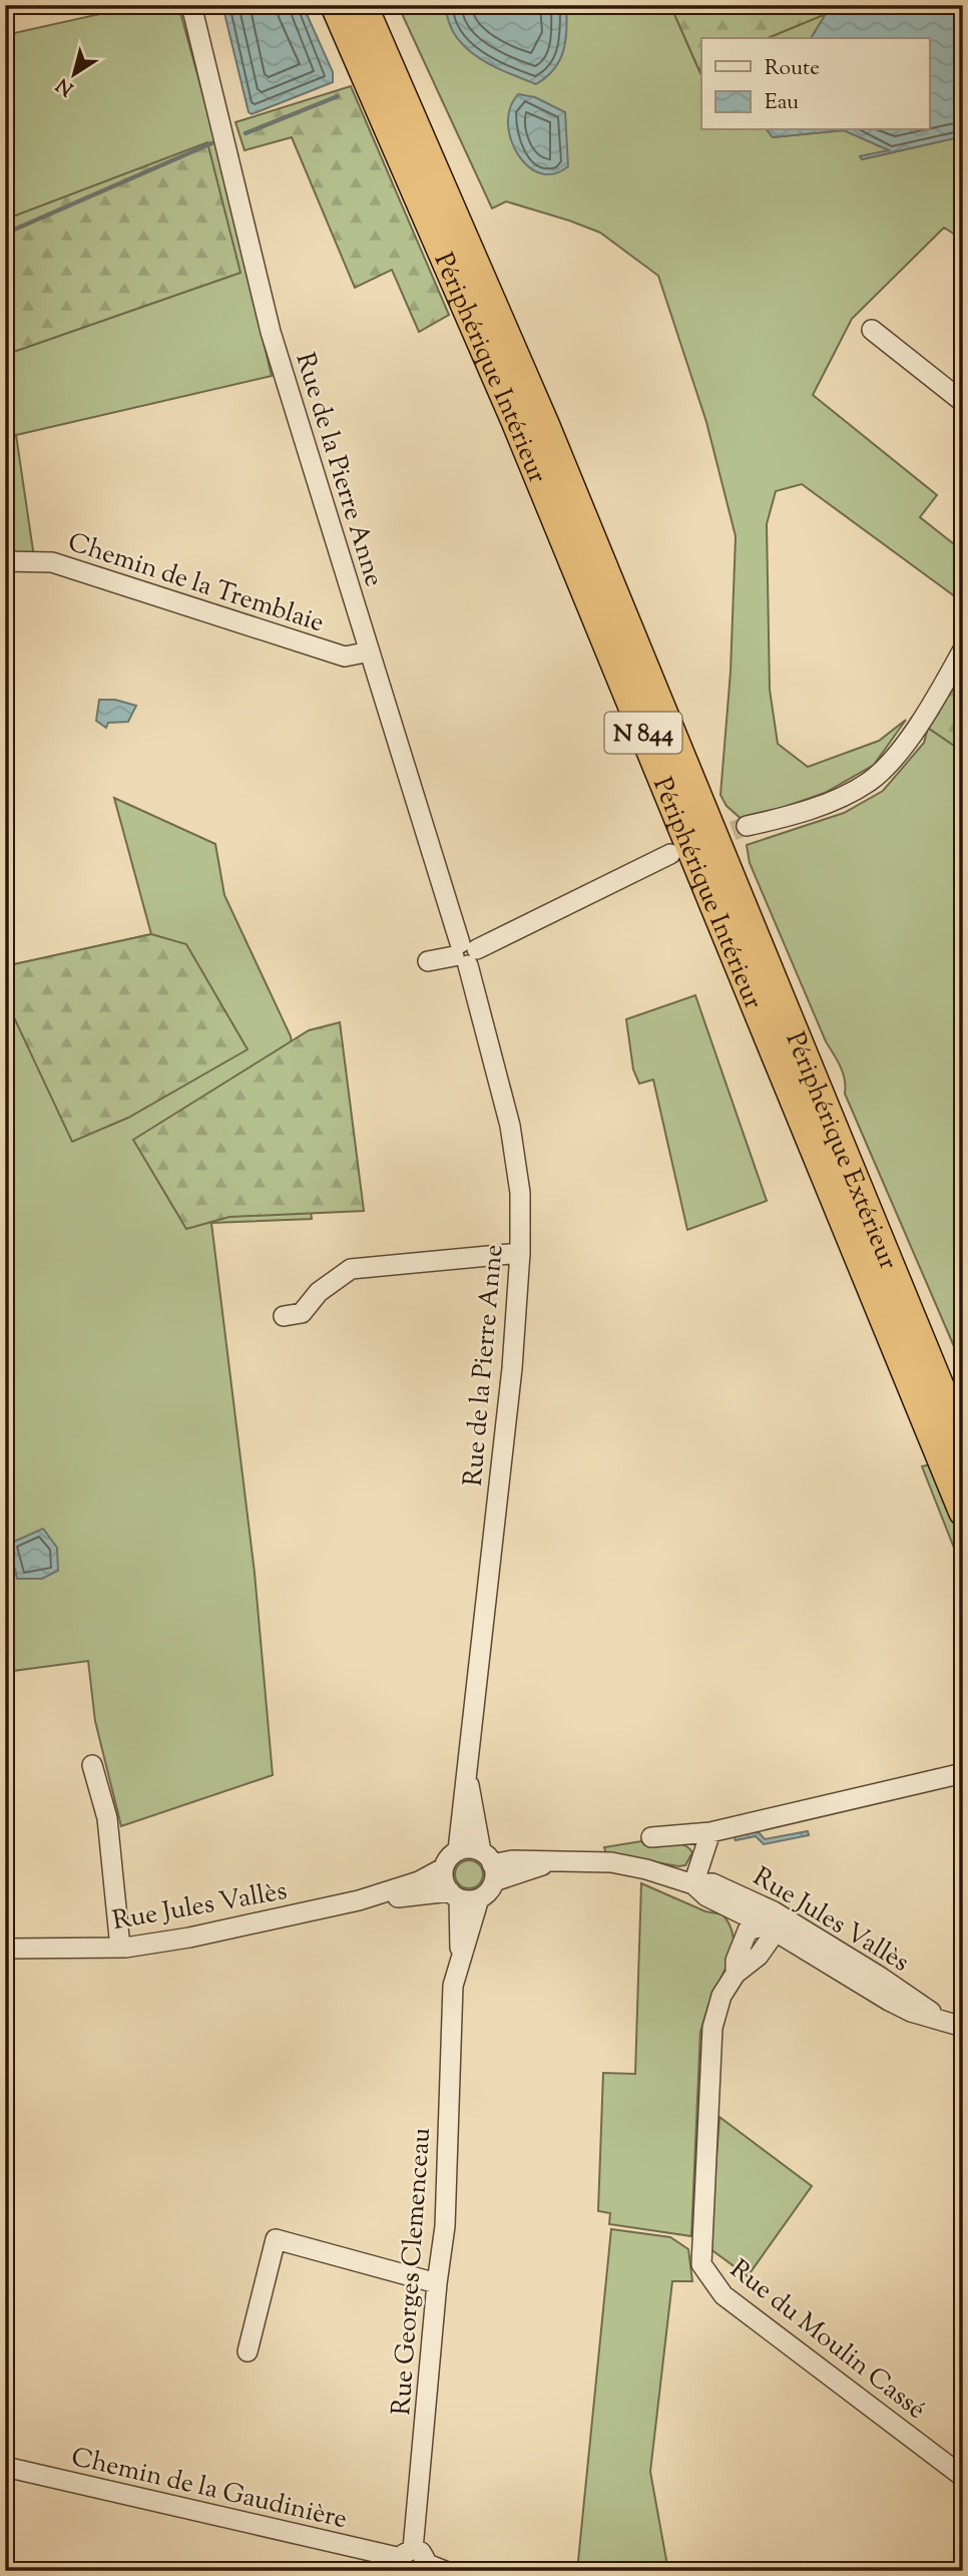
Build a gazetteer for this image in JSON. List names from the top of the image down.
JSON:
{
  "streets": {
    "highway": ["Périphérique Intérieur", "N 844", "Périphérique Extérieur"],
    "street": [
      "Rue de la Pierre Anne",
      "Chemin de la Tremblaie",
      "Rue Jules Vallès",
      "Rue Georges Clemenceau",
      "Rue du Moulin Cassé",
      "Chemin de la Gaudinière"
    ]
  },
  "crossings": [
    ["Rue de la Pierre Anne", "Chemin de la Tremblaie"],
    ["Rue de la Pierre Anne", "Rue Jules Vallès"],
    ["Rue de la Pierre Anne", "Rue Georges Clemenceau"],
    ["Rue Jules Vallès", "Rue Georges Clemenceau"],
    ["Rue Jules Vallès", "Rue du Moulin Cassé"],
    ["Rue Georges Clemenceau", "Chemin de la Gaudinière"]
  ],
  "legend": ["Route", "Eau"],
  "north": "bottom left"
}
